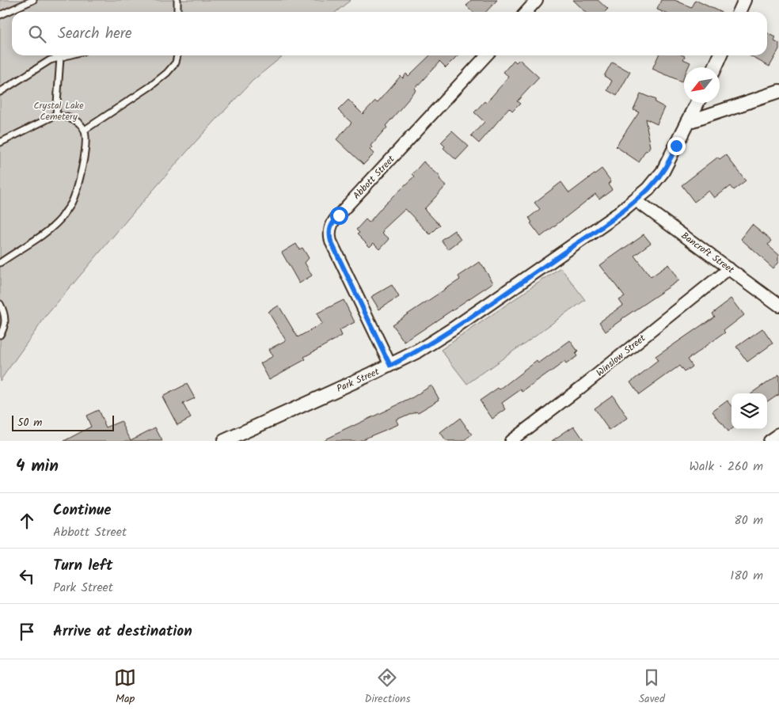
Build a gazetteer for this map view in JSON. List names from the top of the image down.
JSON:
{
  "streets": {
    "street": [
      "Abbott Street",
      "Bancroft Street",
      "Winslow Street",
      "Park Street"
    ]
  },
  "crossings": [
    ["Abbott Street", "Park Street"],
    ["Bancroft Street", "Winslow Street"],
    ["Bancroft Street", "Park Street"]
  ],
  "parks": ["Crystal Lake Cemetery"],
  "scale_bar": "50 m",
  "north": "bottom left",
  "page": {
    "search": "Search here",
    "scale": "50 m",
    "heading": ["4 min", "Walk · 260 m"],
    "list": [
      ["Continue", "Abbott Street", "80 m"],
      ["Turn left", "Park Street", "180 m"],
      "Arrive at destination"
    ],
    "nav": ["Map", "Directions", "Saved"]
  }
}
